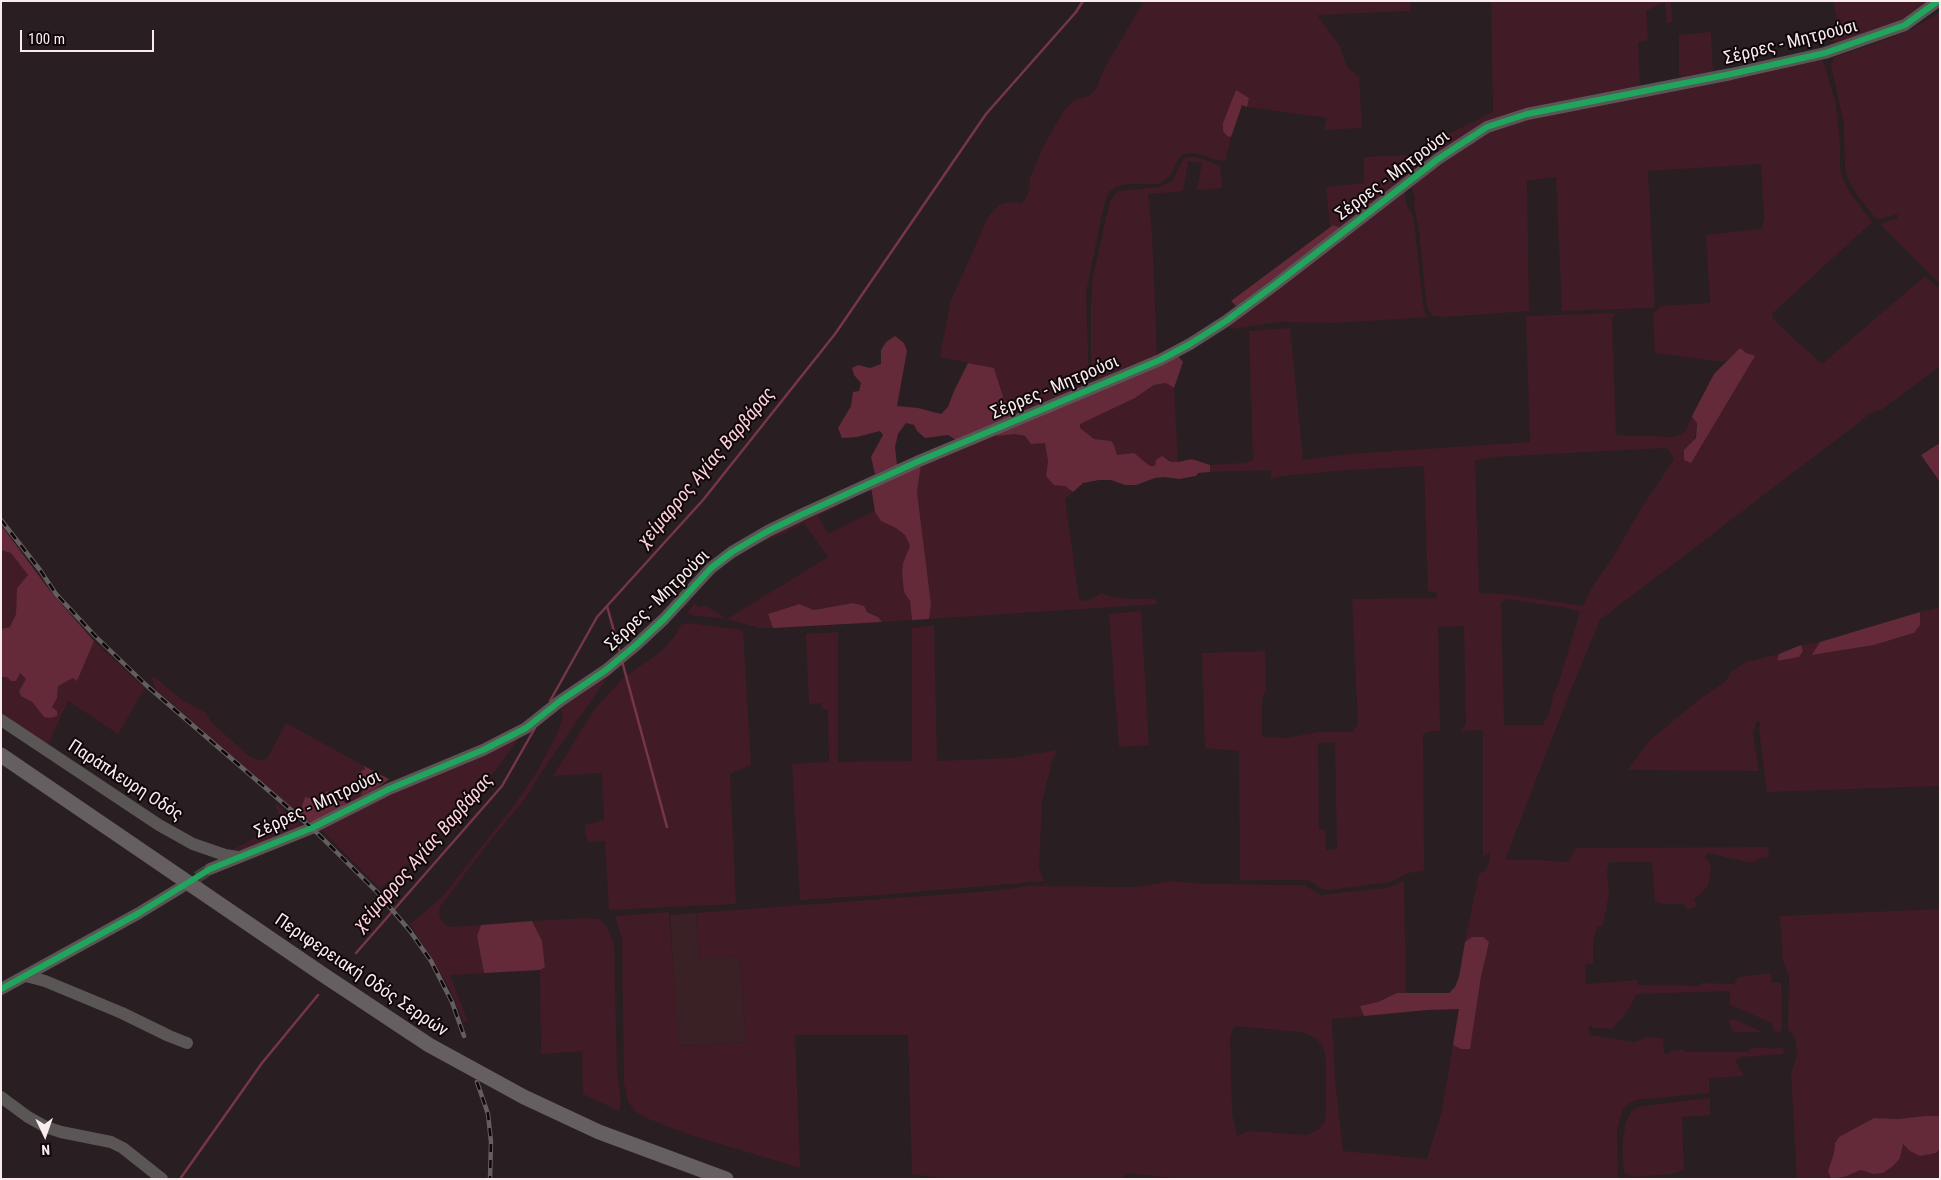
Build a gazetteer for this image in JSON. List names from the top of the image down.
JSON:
{
  "streets": {
    "main road": ["Περιφερειακή Οδός Σερρών"],
    "street": ["Σέρρες - Μητρούσι", "Παράπλευρη Οδός"]
  },
  "crossings": [
    ["Σέρρες - Μητρούσι", "Παράπλευρη Οδός"]
  ],
  "water": ["χείμαρρος Αγίας Βαρβάρας"],
  "scale_bar": "100 m",
  "north": "bottom"
}
